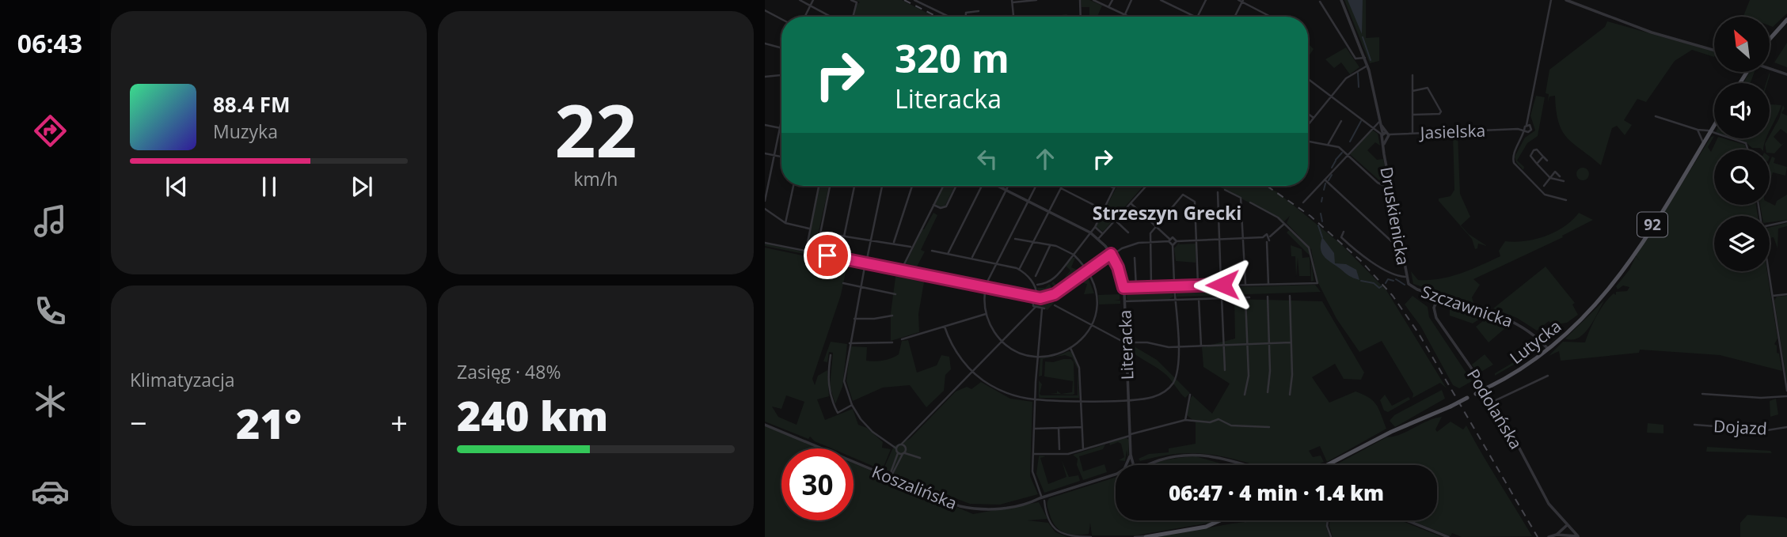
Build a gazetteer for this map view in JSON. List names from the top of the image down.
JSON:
{
  "streets": {
    "main road": ["92", "Lutycka"],
    "street": [
      "Jasielska",
      "Druskienicka",
      "Szczawnicka",
      "Literacka",
      "Podolańska",
      "Dojazd",
      "Koszalińska"
    ]
  },
  "crossings": [
    ["Jasielska", "Druskienicka"],
    ["Druskienicka", "Szczawnicka"],
    ["Szczawnicka", "Lutycka"],
    ["Szczawnicka", "Podolańska"]
  ],
  "districts": ["Strzeszyn Grecki"],
  "north": "top left",
  "page": {
    "tabs": "06:43",
    "tile": [
      ["22", "km/h"],
      "Klimatyzacja",
      ["Zasięg · 48%", "240 km"]
    ],
    "turn": ["320 m", "Literacka"],
    "song": ["88.4 FM", "Muzyka"],
    "heat": ["−", "21°", "+"],
    "limit": "30",
    "trip": "06:47 · 4 min · 1.4 km"
  }
}
